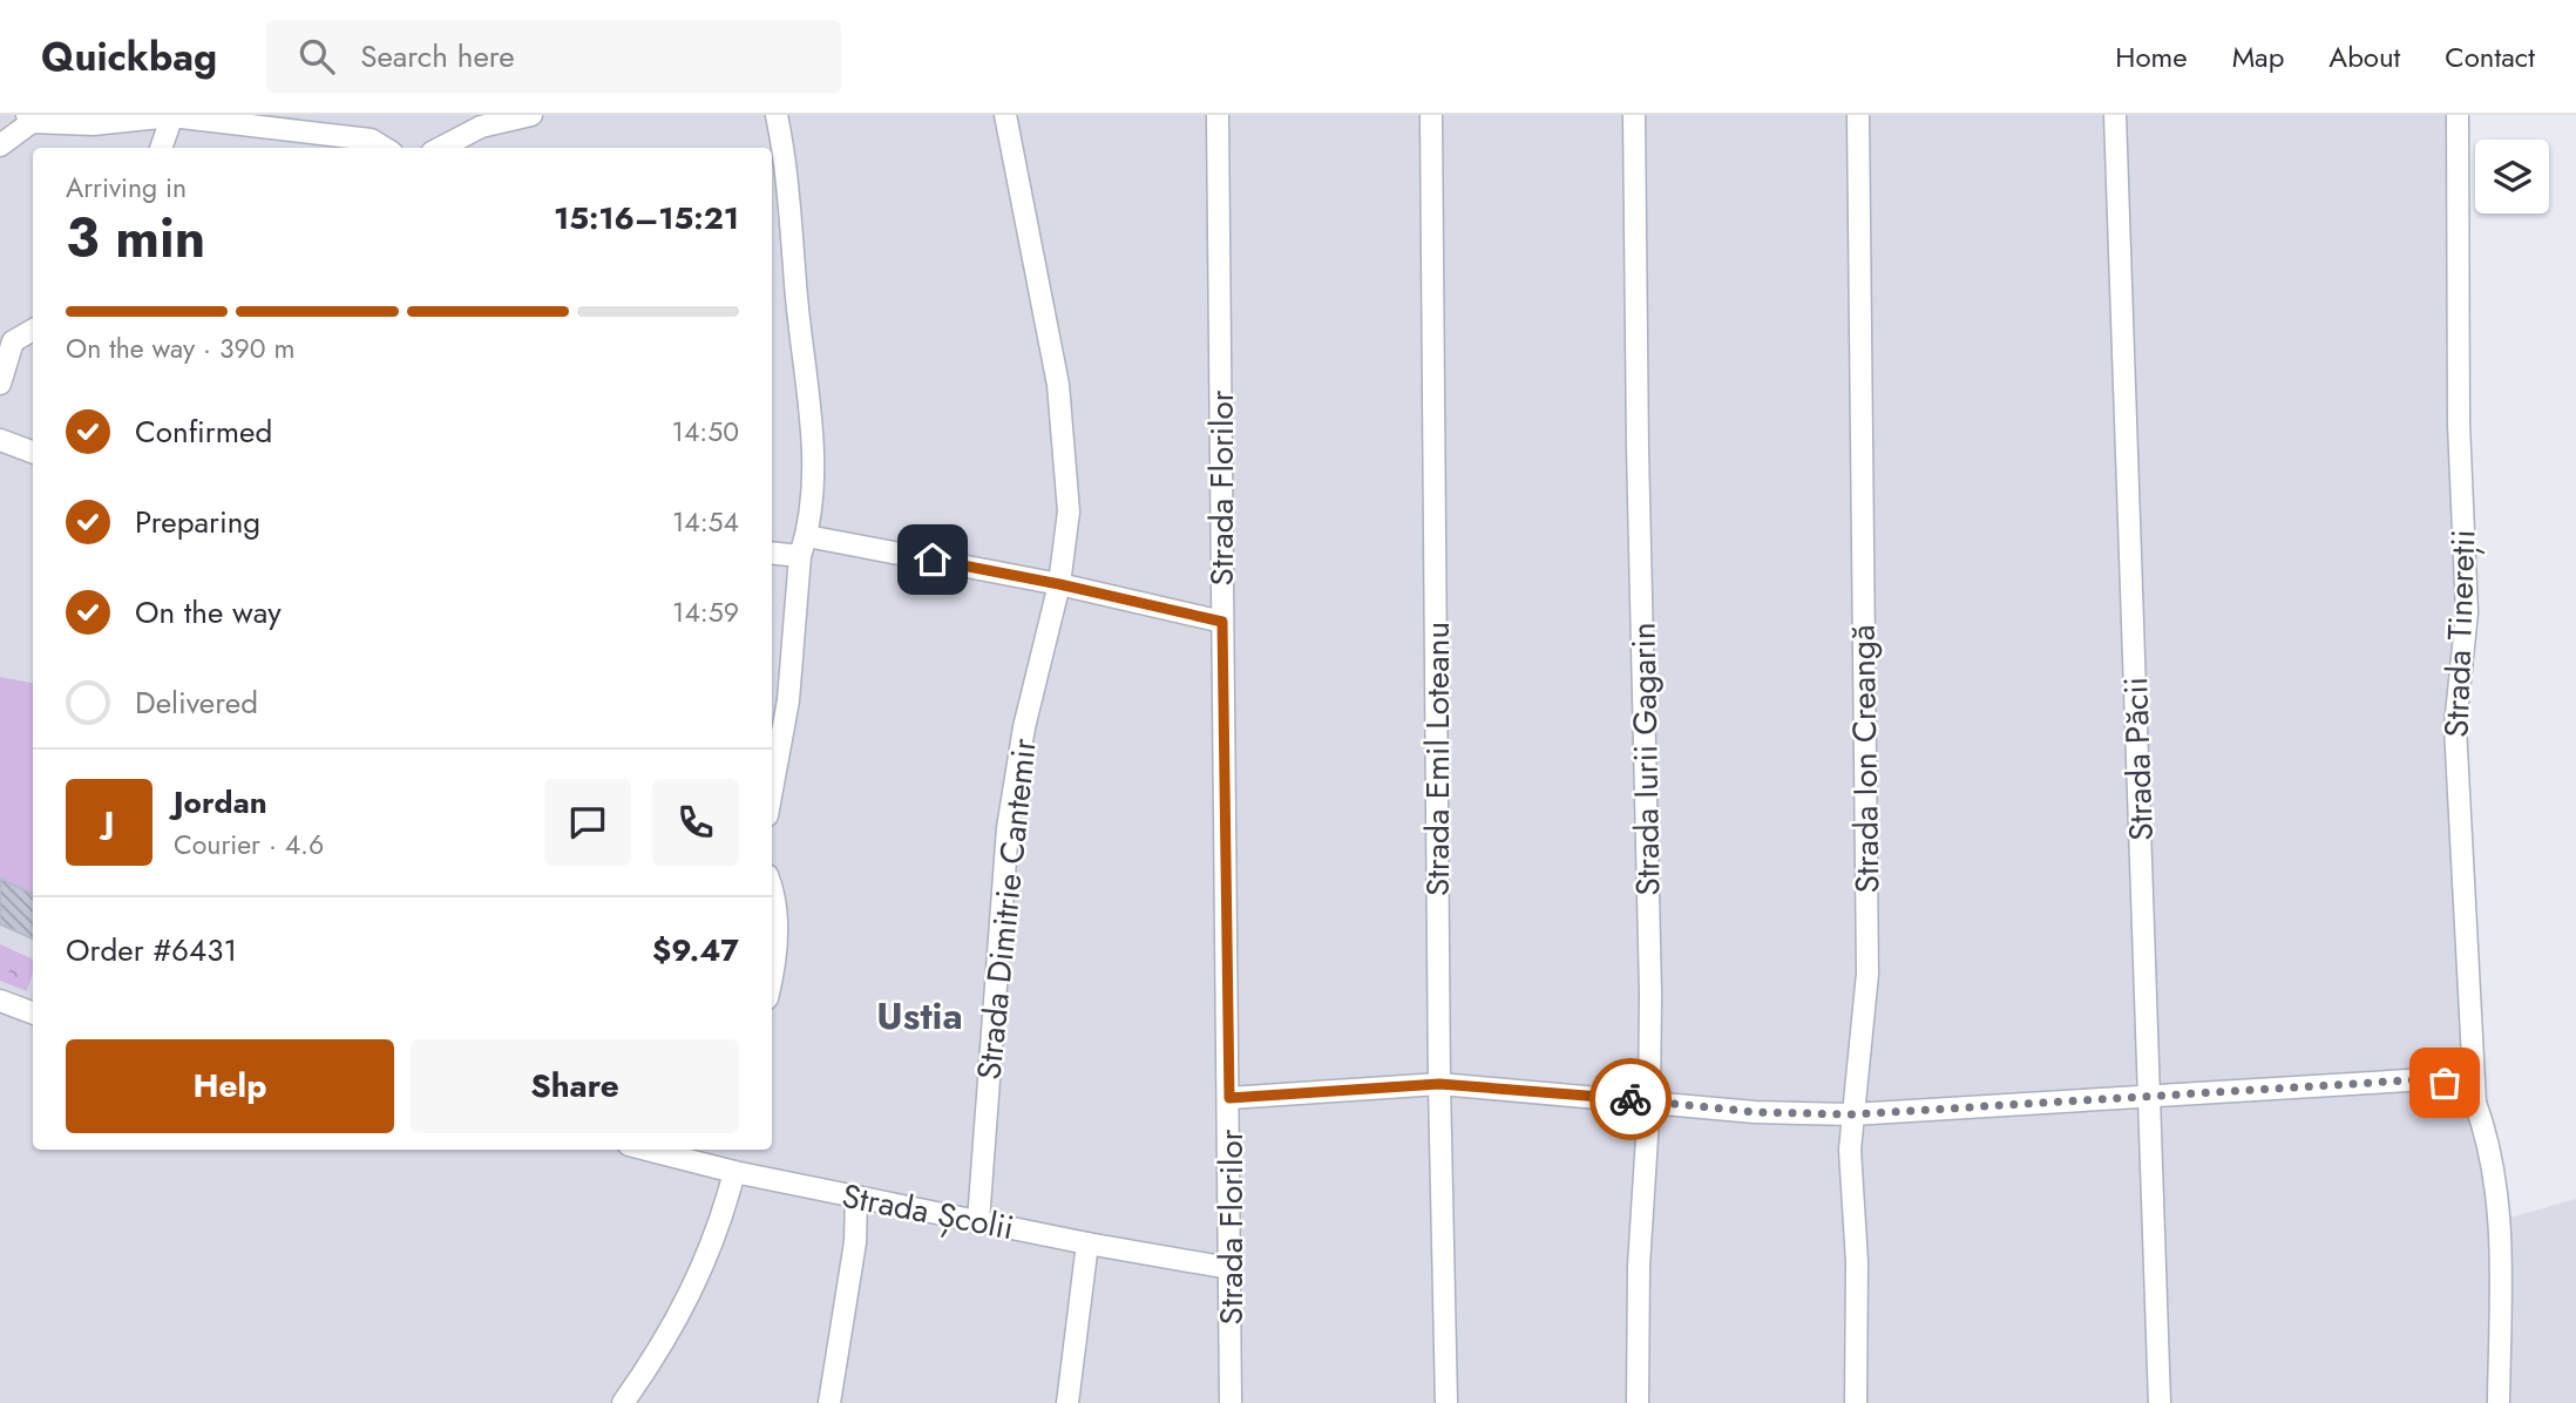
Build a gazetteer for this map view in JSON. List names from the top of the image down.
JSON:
{
  "streets": {
    "street": [
      "Strada Florilor",
      "Strada Tinereții",
      "Strada Emil Loteanu",
      "Strada Iurii Gagarin",
      "Strada Ion Creangă",
      "Strada Păcii",
      "Strada Dimitrie Cantemir",
      "Strada Școlii"
    ]
  },
  "crossings": [
    ["Strada Florilor", "Strada Școlii"],
    ["Strada Dimitrie Cantemir", "Strada Școlii"]
  ],
  "districts": ["Ustia"],
  "page": {
    "header": "Quickbag",
    "search": "Search here",
    "nav": [
      "Home",
      "Map",
      "About",
      "Contact"
    ],
    "heading": ["3 min", "Arriving in", "15:16–15:21"],
    "panel": [
      "Jordan",
      "Courier · 4.6",
      "Order #6431",
      "$9.47"
    ],
    "bar": "On the way · 390 m",
    "list": [
      ["Confirmed", "14:50"],
      ["Preparing", "14:54"],
      ["On the way", "14:59"],
      "Delivered"
    ],
    "round": "J",
    "buttons": ["Help", "Share"]
  }
}
